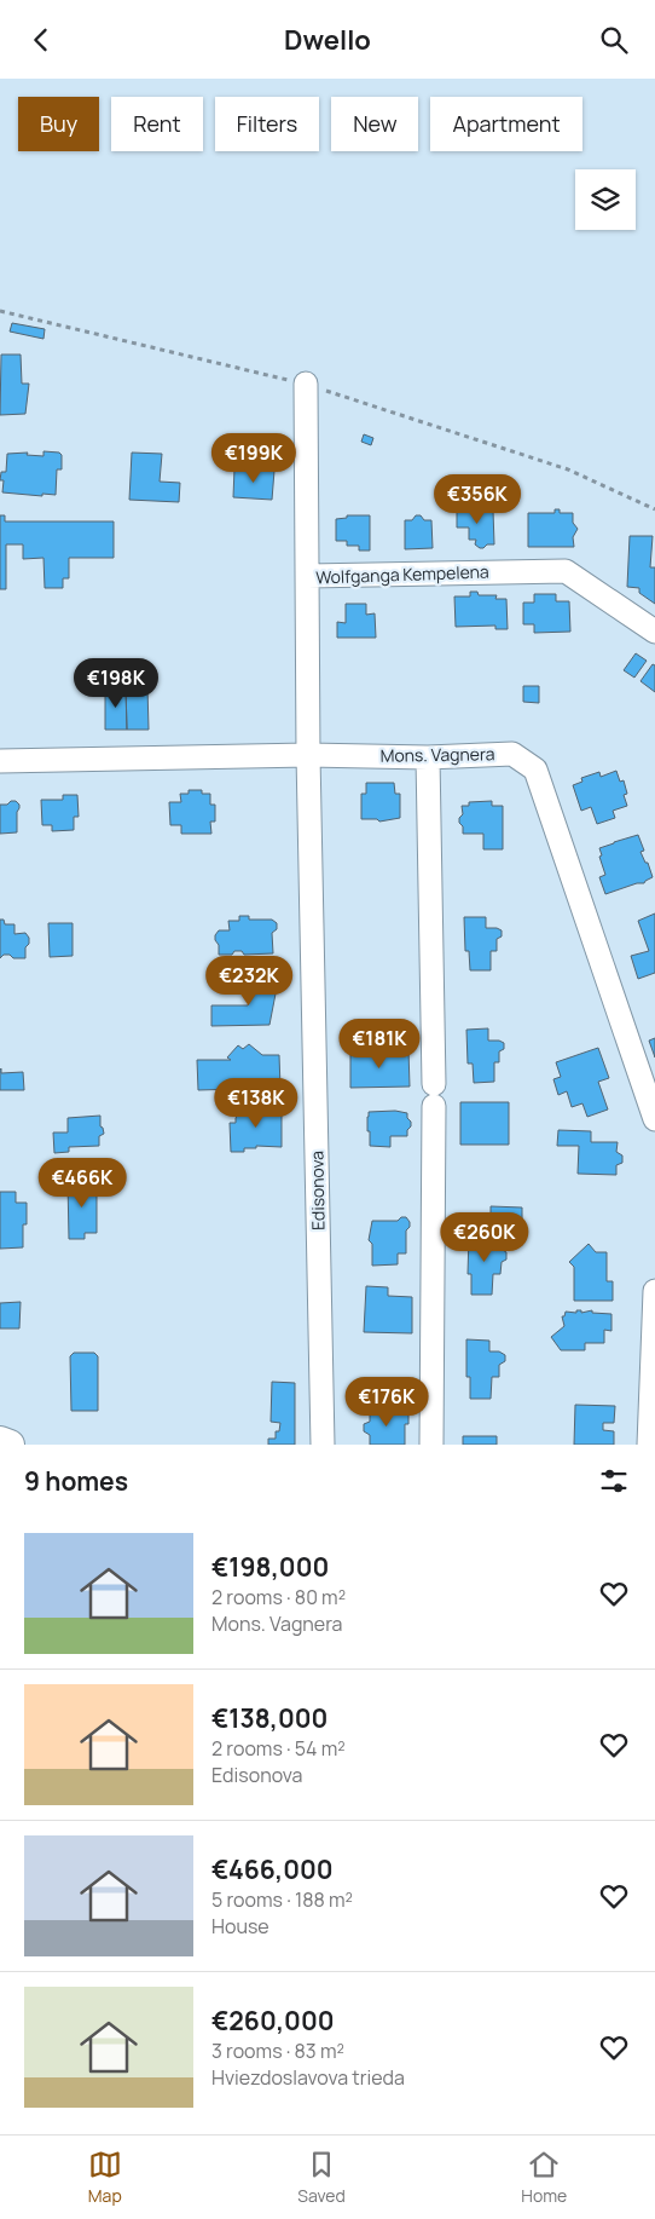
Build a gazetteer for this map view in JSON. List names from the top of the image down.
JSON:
{
  "streets": {
    "street": ["Wolfganga Kempelena", "Mons. Vagnera", "Edisonova"]
  },
  "crossings": [
    ["Wolfganga Kempelena", "Mons. Vagnera"],
    ["Wolfganga Kempelena", "Edisonova"],
    ["Mons. Vagnera", "Edisonova"]
  ],
  "page": {
    "header": "Dwello",
    "chip": [
      "Buy",
      "Rent",
      "Filters",
      "New",
      "Apartment"
    ],
    "price": [
      "€199K",
      "€356K",
      "€198K",
      "€232K",
      "€181K",
      "€138K",
      "€466K",
      "€260K",
      "€176K"
    ],
    "heading": "9 homes",
    "list": [
      {
        "name": "€198,000",
        "note": "2 rooms · 80 m² · Mons. Vagnera"
      },
      {
        "name": "€138,000",
        "note": "2 rooms · 54 m² · Edisonova"
      },
      {
        "name": "€466,000",
        "note": "5 rooms · 188 m² · House"
      },
      {
        "name": "€260,000",
        "note": "3 rooms · 83 m² · Hviezdoslavova trieda"
      }
    ],
    "tabs": ["Map", "Saved", "Home"]
  }
}
